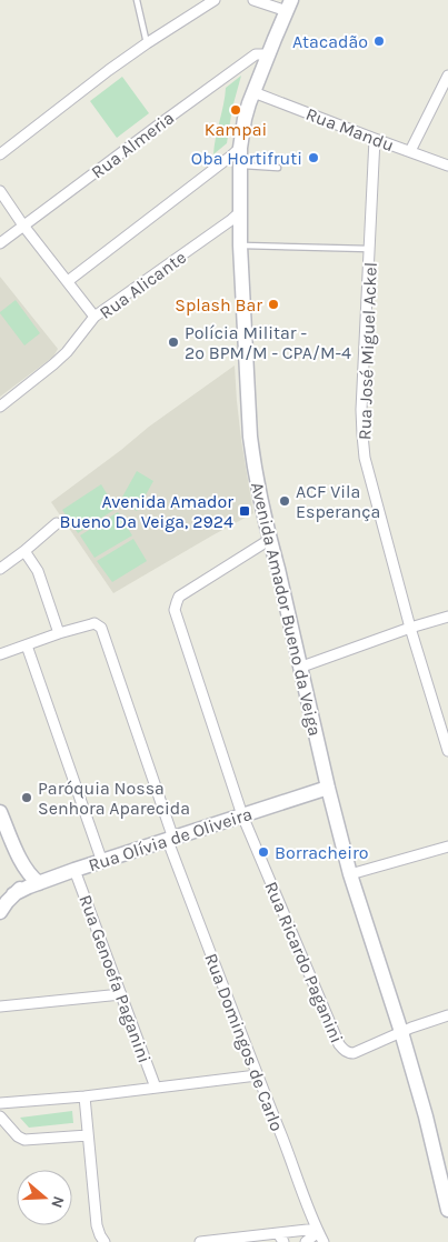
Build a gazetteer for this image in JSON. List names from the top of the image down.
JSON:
{
  "streets": {
    "main road": ["Avenida Amador Bueno da Veiga", "Rua Olívia de Oliveira"],
    "street": [
      "Rua Mandu",
      "Rua Almeria",
      "Rua Alicante",
      "Rua José Miguel Ackel",
      "Rua Ricardo Paganini",
      "Rua Genoefa Paganini",
      "Rua Domingos de Carlo"
    ]
  },
  "crossings": [
    ["Rua Mandu", "Rua José Miguel Ackel"],
    ["Rua Mandu", "Avenida Amador Bueno da Veiga"],
    ["Rua Almeria", "Avenida Amador Bueno da Veiga"],
    ["Rua Alicante", "Avenida Amador Bueno da Veiga"],
    ["Avenida Amador Bueno da Veiga", "Rua Olívia de Oliveira"],
    ["Avenida Amador Bueno da Veiga", "Rua Ricardo Paganini"],
    ["Rua Olívia de Oliveira", "Rua Ricardo Paganini"],
    ["Rua Olívia de Oliveira", "Rua Genoefa Paganini"],
    ["Rua Olívia de Oliveira", "Rua Domingos de Carlo"]
  ],
  "places": {
    "other": [
      "Atacadão",
      "Kampai",
      "Oba Hortifruti",
      "Splash Bar",
      "Polícia Militar - 2º BPM/M - CPA/M-4",
      "ACF Vila Esperança",
      "Paróquia Nossa Senhora Aparecida",
      "Borracheiro"
    ],
    "transit": ["Avenida Amador Bueno Da Veiga, 2924"]
  },
  "north": "right"
}
